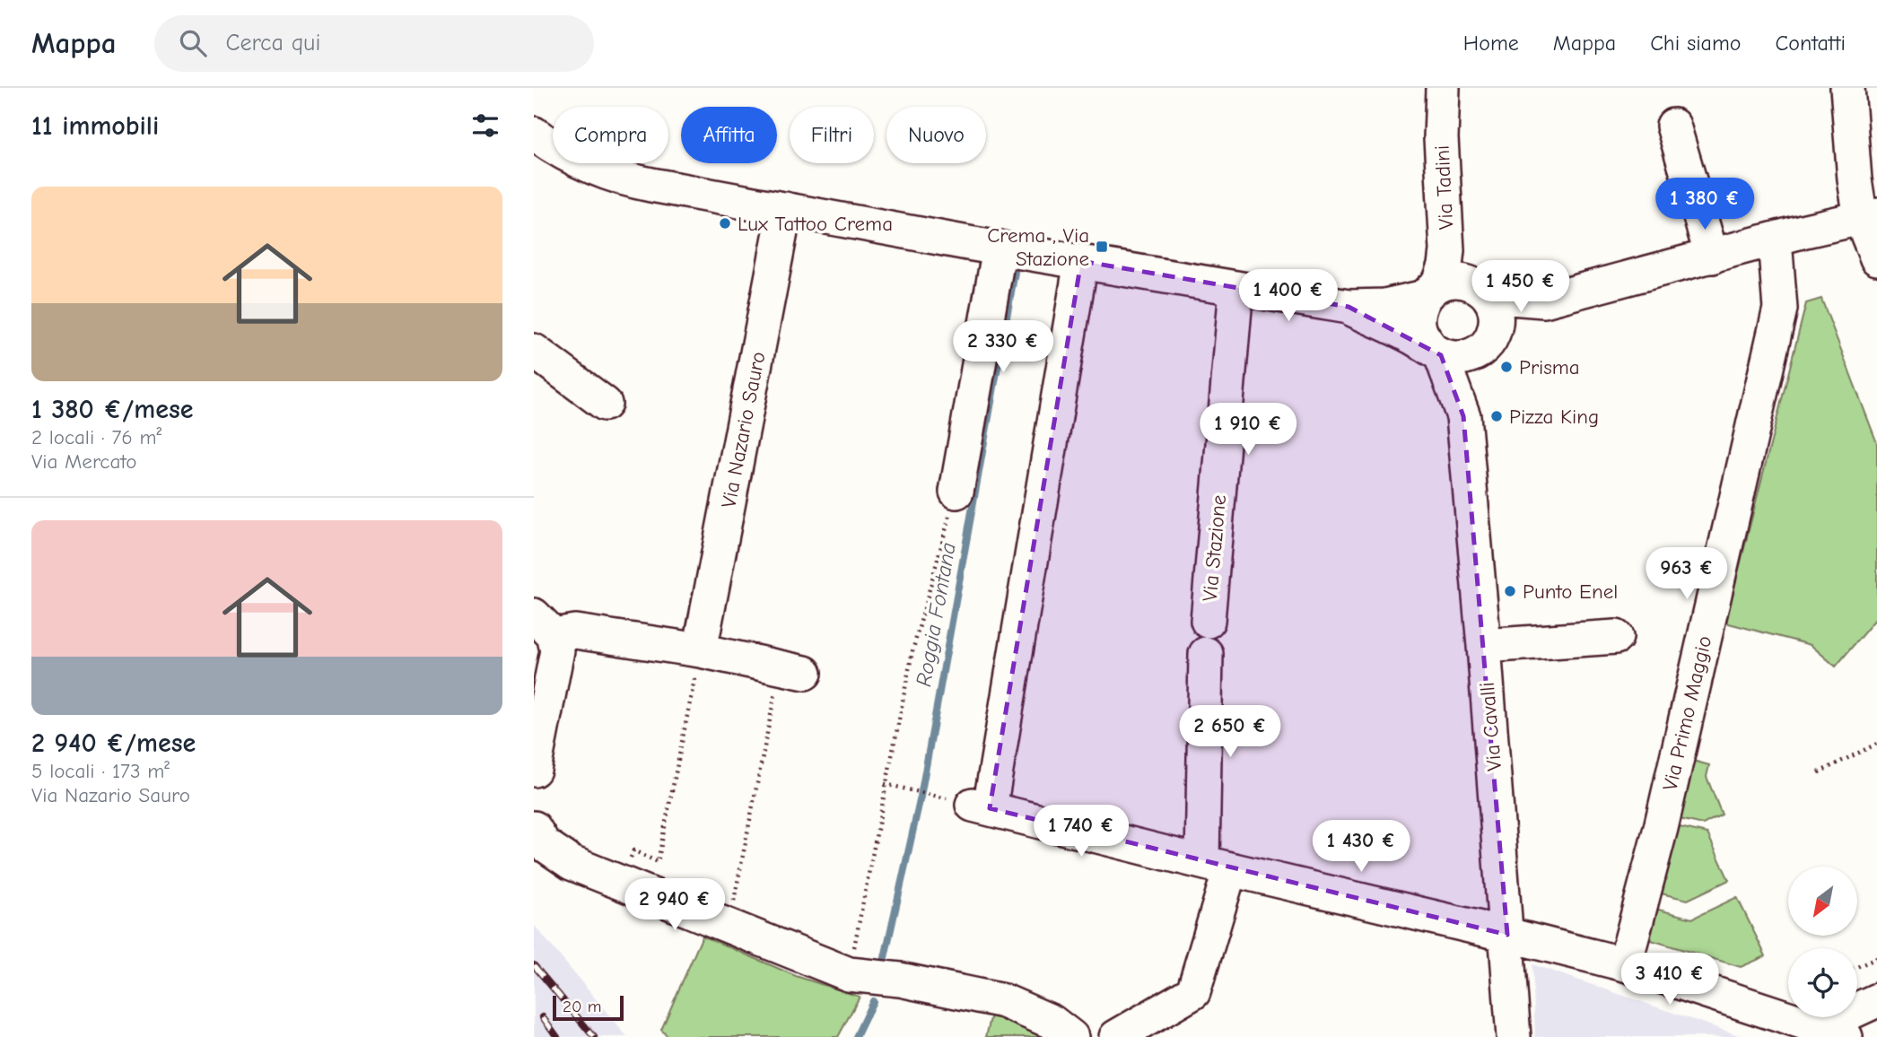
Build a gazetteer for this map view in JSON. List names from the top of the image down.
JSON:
{
  "streets": {
    "street": [
      "Via Tadini",
      "Via Nazario Sauro",
      "Via Stazione",
      "Via Primo Maggio",
      "Via Cavalli"
    ]
  },
  "crossings": [
    ["Via Tadini", "Via Cavalli"]
  ],
  "water": ["Roggia Fontana"],
  "places": {
    "other": [
      "Lux Tattoo Crema",
      "Prisma",
      "Pizza King",
      "Punto Enel"
    ],
    "transit": ["Crema , Via Stazione"]
  },
  "scale_bar": "20 m",
  "north": "bottom left",
  "page": {
    "header": "Mappa",
    "search": "Cerca qui",
    "nav": [
      "Home",
      "Mappa",
      "Chi siamo",
      "Contatti"
    ],
    "heading": "11 immobili",
    "chip": [
      "Compra",
      "Affitta",
      "Filtri",
      "Nuovo"
    ],
    "list": [
      {
        "name": "1 380 €/mese",
        "note": "2 locali · 76 m² · Via Mercato"
      },
      {
        "name": "2 940 €/mese",
        "note": "5 locali · 173 m² · Via Nazario Sauro"
      }
    ],
    "price": [
      "1 380 €",
      "1 450 €",
      "1 400 €",
      "2 330 €",
      "1 910 €",
      "963 €",
      "2 650 €",
      "1 740 €",
      "1 430 €",
      "2 940 €",
      "3 410 €"
    ],
    "scale": "20 m"
  }
}
